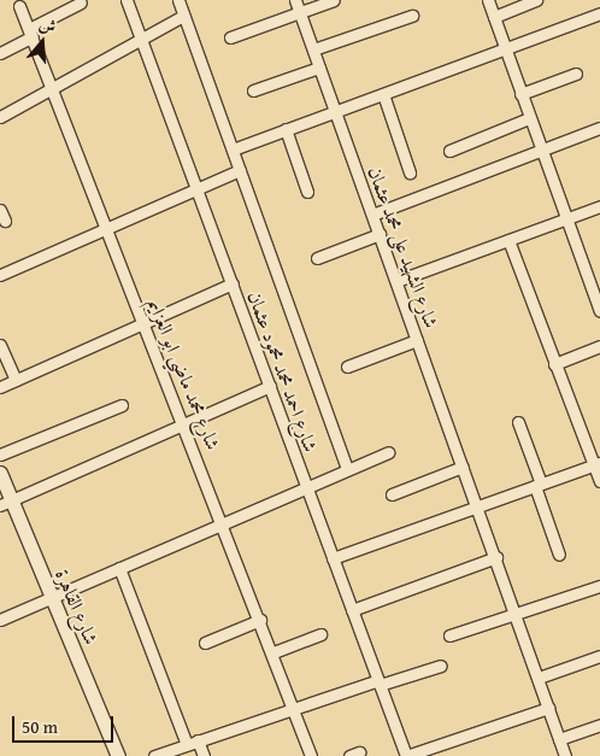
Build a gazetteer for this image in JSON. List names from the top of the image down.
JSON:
{
  "streets": {
    "street": [
      "شارع الشهيد على محمد عثمان",
      "شارع احمد محمد محمود عثمان",
      "شارع محمد ماضي ابو العزايم",
      "شارع القاهرة"
    ]
  },
  "scale_bar": "50 m",
  "north": "top"
}
